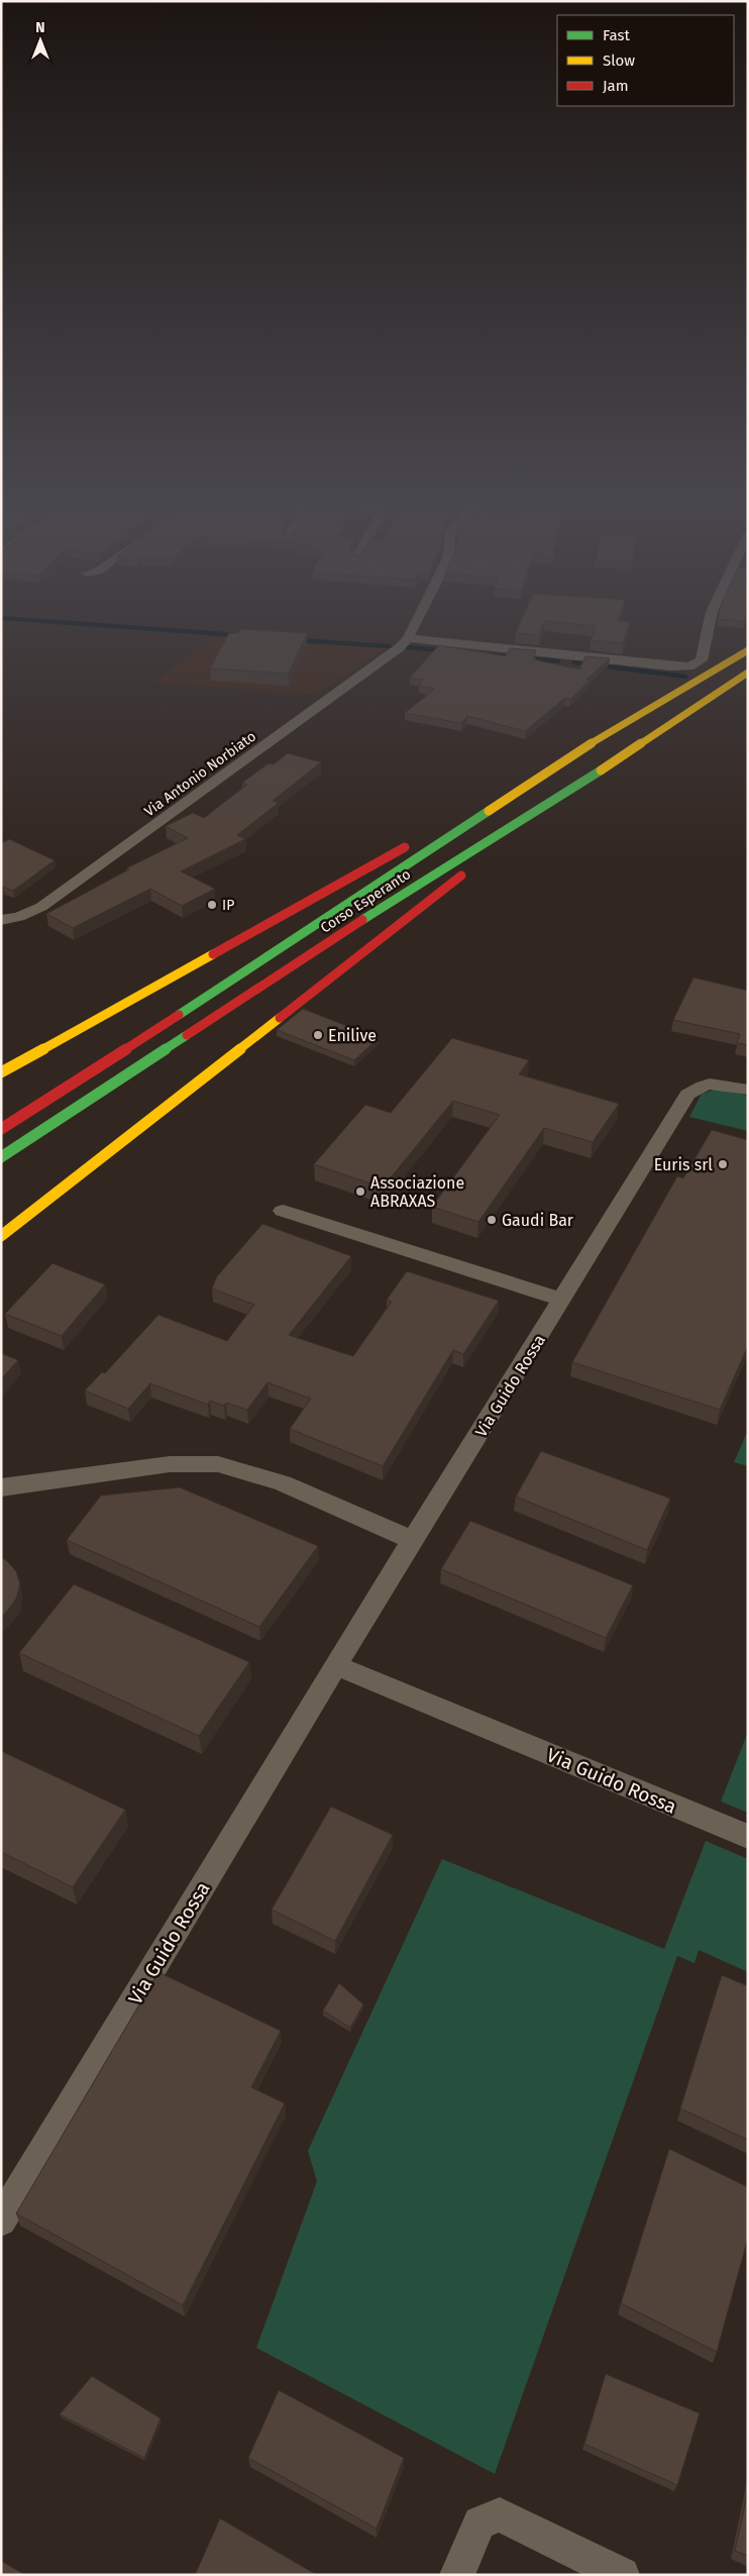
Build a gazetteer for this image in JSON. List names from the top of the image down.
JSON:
{
  "streets": {
    "highway": ["Corso Esperanto"],
    "street": ["Via Antonio Norbiato", "Via Guido Rossa"]
  },
  "places": [
    "IP",
    "Enilive",
    "Euris srl",
    "Associazione ABRAXAS",
    "Gaudi Bar"
  ],
  "legend": ["Fast", "Slow", "Jam"],
  "north": "top"
}
